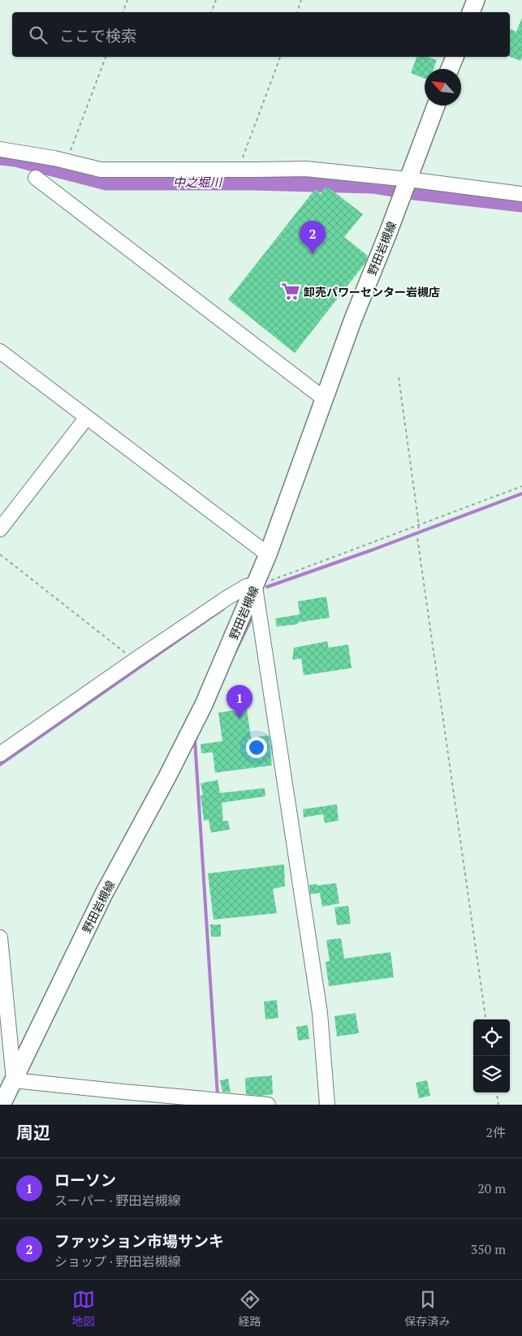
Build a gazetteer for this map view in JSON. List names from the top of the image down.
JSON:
{
  "streets": {
    "main road": ["野田岩槻線"]
  },
  "water": ["中之堀川"],
  "places": {
    "supermarket": ["卸売パワーセンター岩槻店"]
  },
  "north": "top left",
  "page": {
    "search": "ここで検索",
    "pins": ["2", "1"],
    "heading": ["周辺", "2件"],
    "list": [
      {
        "mark": "1",
        "name": "ローソン",
        "note": "スーパー · 野田岩槻線",
        "value": "20 m"
      },
      {
        "mark": "2",
        "name": "ファッション市場サンキ",
        "note": "ショップ · 野田岩槻線",
        "value": "350 m"
      }
    ],
    "nav": ["地図", "経路", "保存済み"]
  }
}
